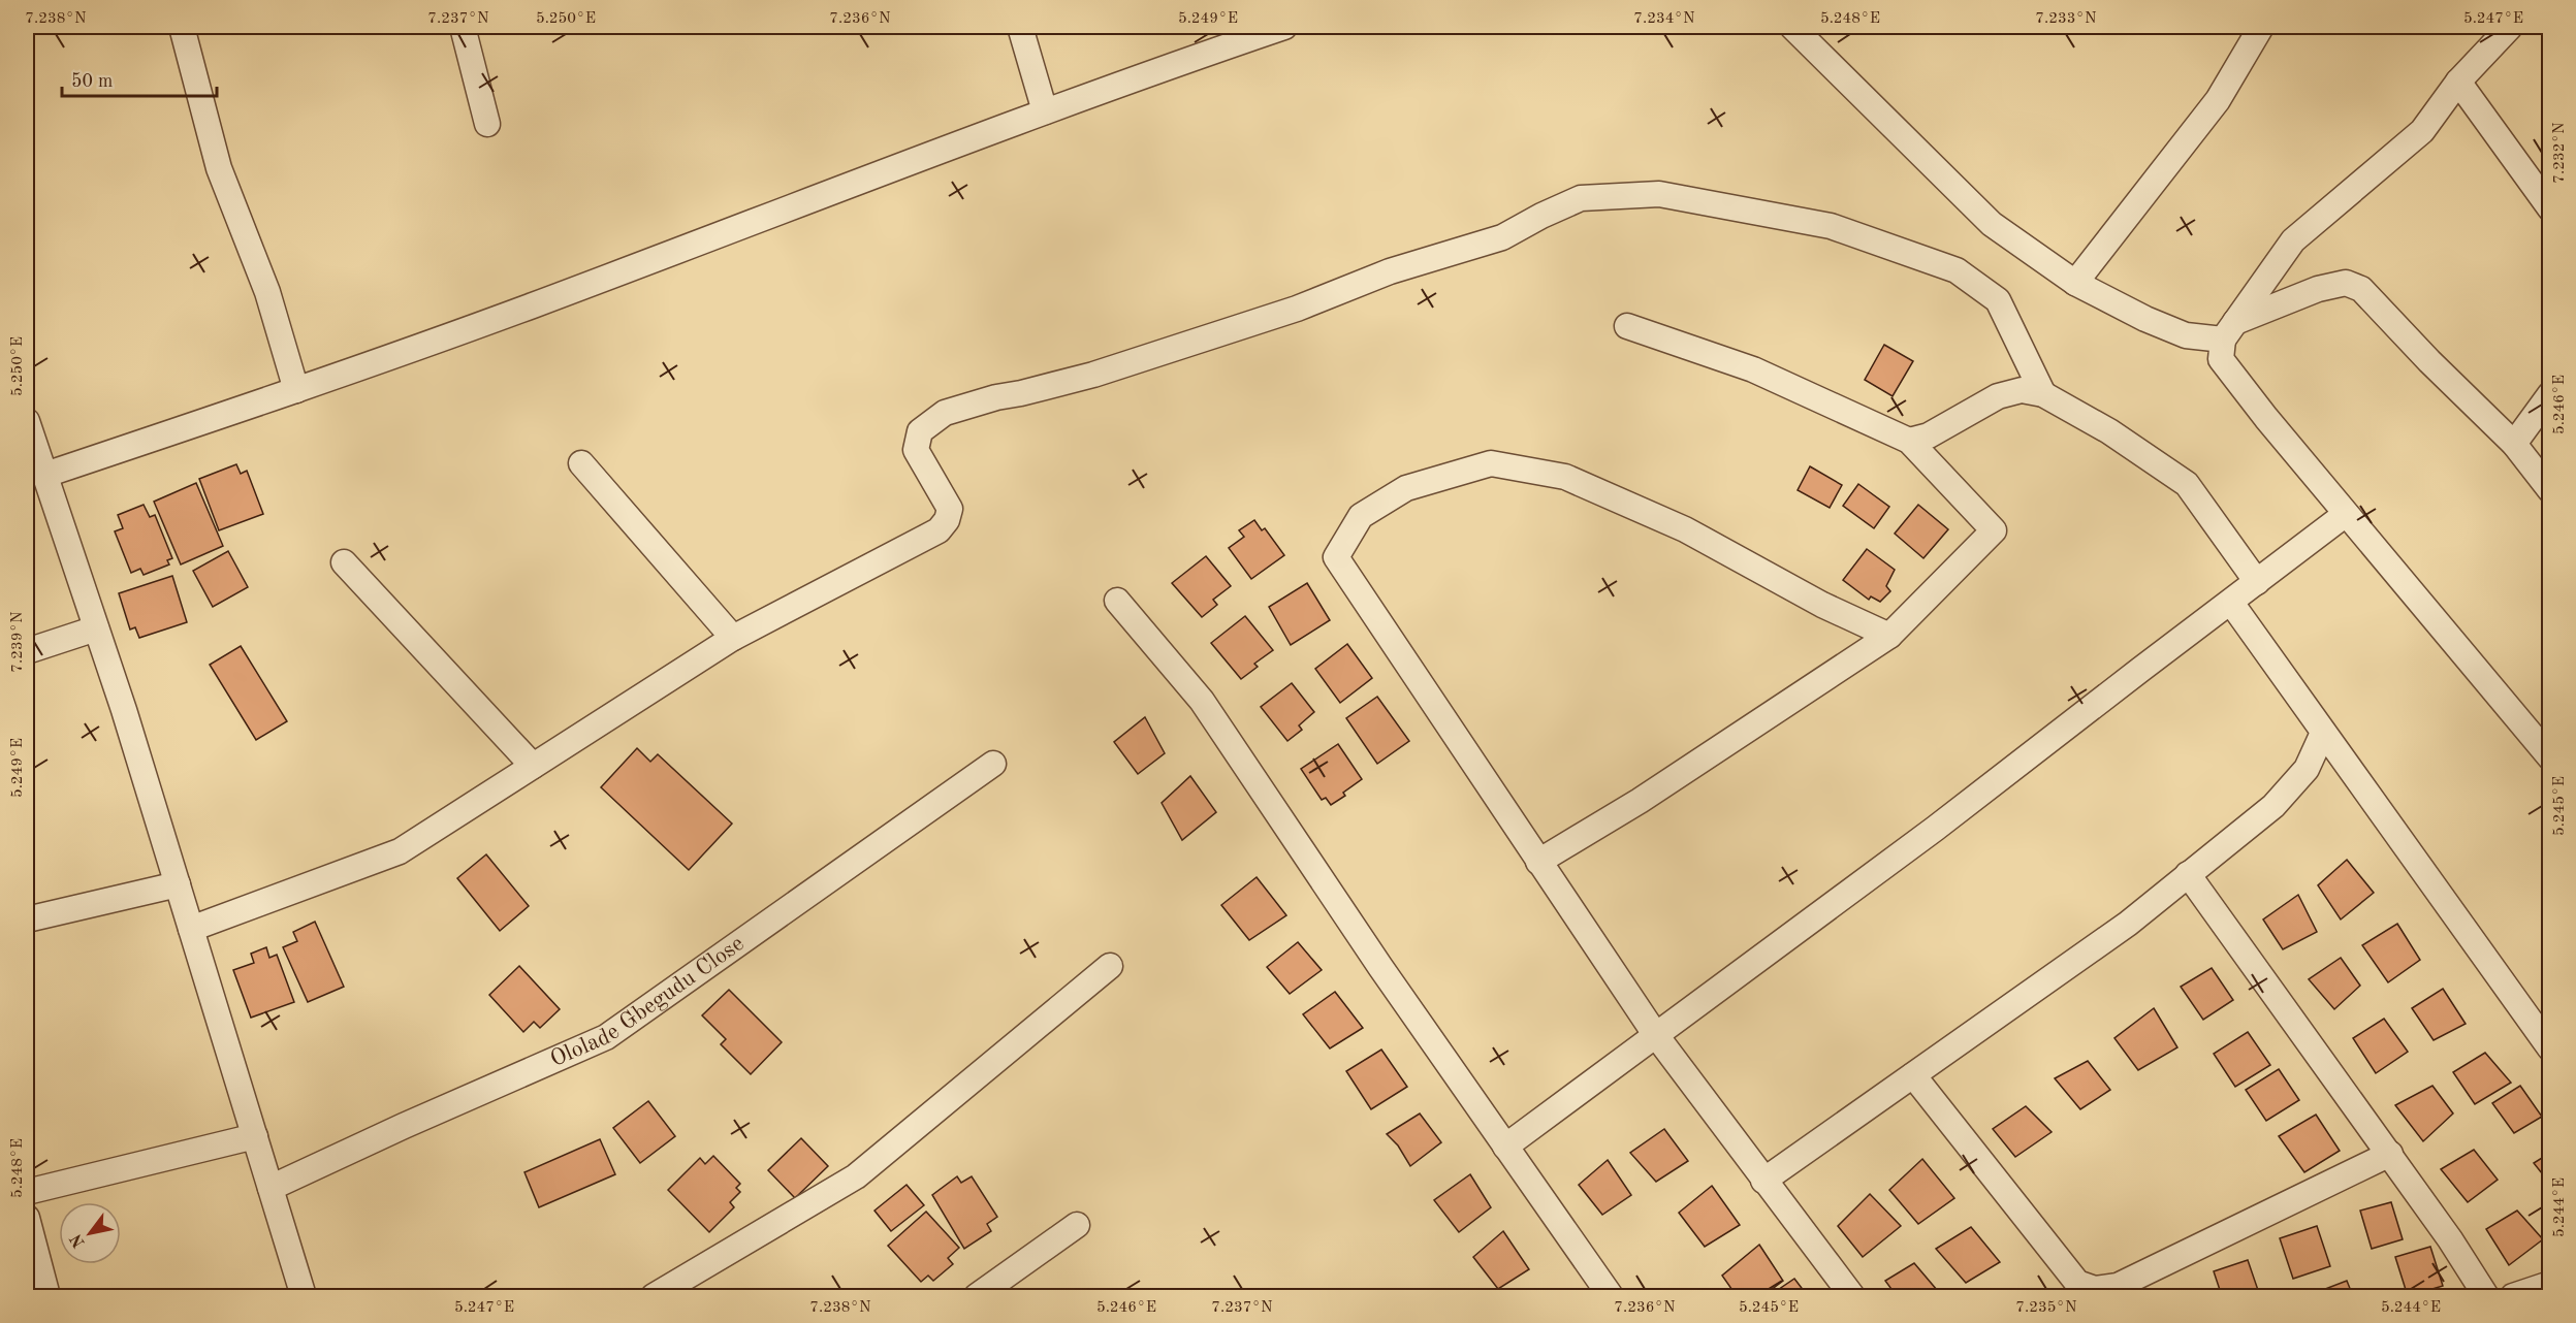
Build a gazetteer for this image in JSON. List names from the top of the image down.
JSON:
{
  "streets": {
    "street": ["Ololade Gbegudu Close"]
  },
  "scale_bar": "50 m",
  "north": "bottom left",
  "coordinates": [
    "7.238°N",
    "7.237°N",
    "5.250°E",
    "7.236°N",
    "5.249°E",
    "7.234°N",
    "5.248°E",
    "7.233°N",
    "5.247°E",
    "7.232°N",
    "5.246°E",
    "7.239°N",
    "5.245°E",
    "5.244°E",
    "7.235°N"
  ]
}
